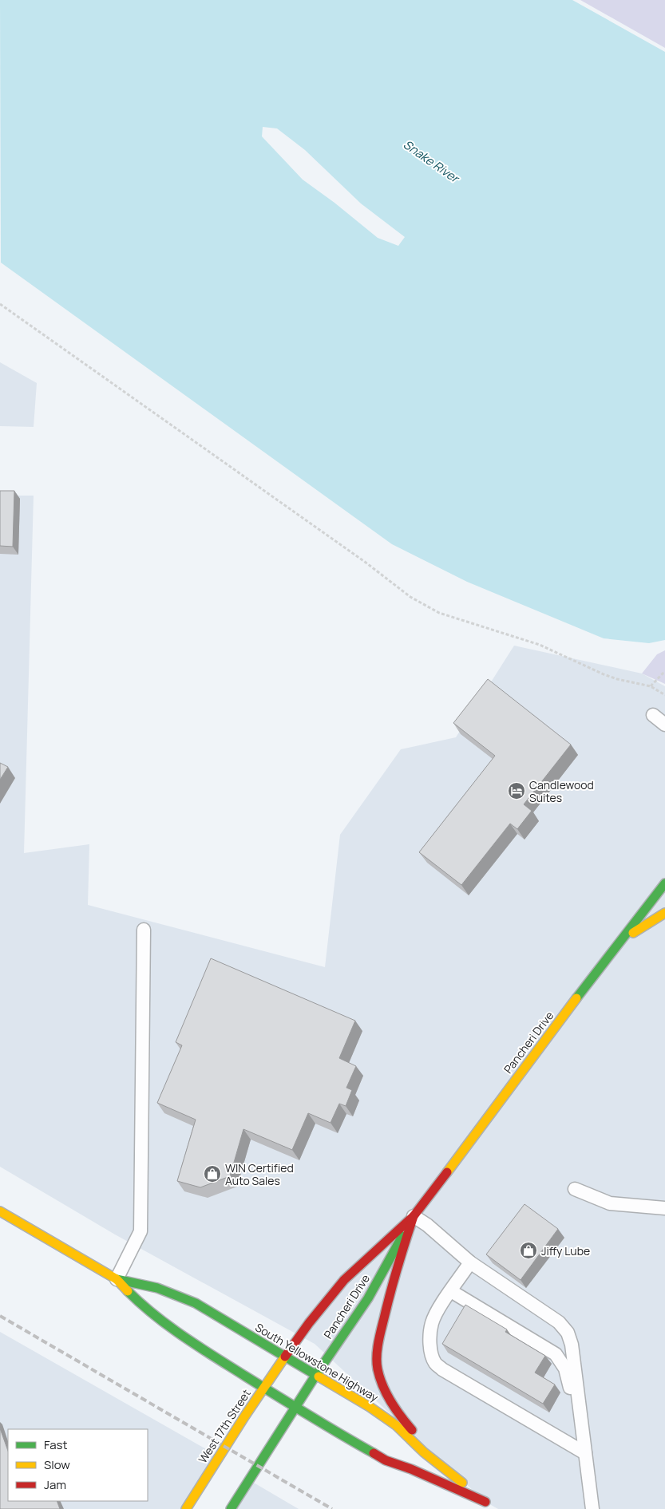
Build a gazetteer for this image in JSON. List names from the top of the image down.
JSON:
{
  "streets": {
    "main road": ["Pancheri Drive", "South Yellowstone Highway", "West 17th Street"]
  },
  "crossings": [
    ["Pancheri Drive", "South Yellowstone Highway"],
    ["Pancheri Drive", "West 17th Street"],
    ["South Yellowstone Highway", "West 17th Street"]
  ],
  "water": ["Snake River"],
  "places": {
    "hotel": ["Candlewood Suites"],
    "shop": ["WIN Certified Auto Sales", "Jiffy Lube"]
  },
  "legend": ["Fast", "Slow", "Jam"]
}
